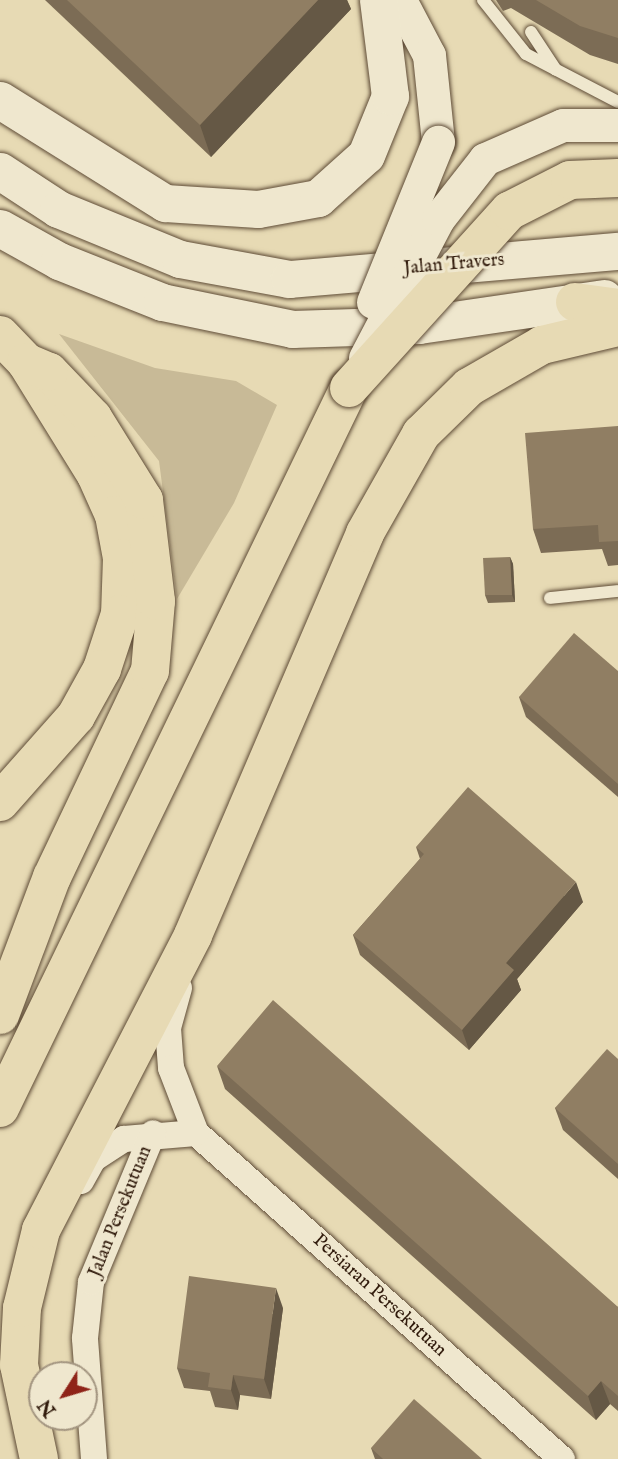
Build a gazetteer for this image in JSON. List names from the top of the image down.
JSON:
{
  "streets": {
    "main road": ["Jalan Travers"],
    "street": ["Jalan Persekutuan", "Persiaran Persekutuan"]
  },
  "north": "bottom left"
}
